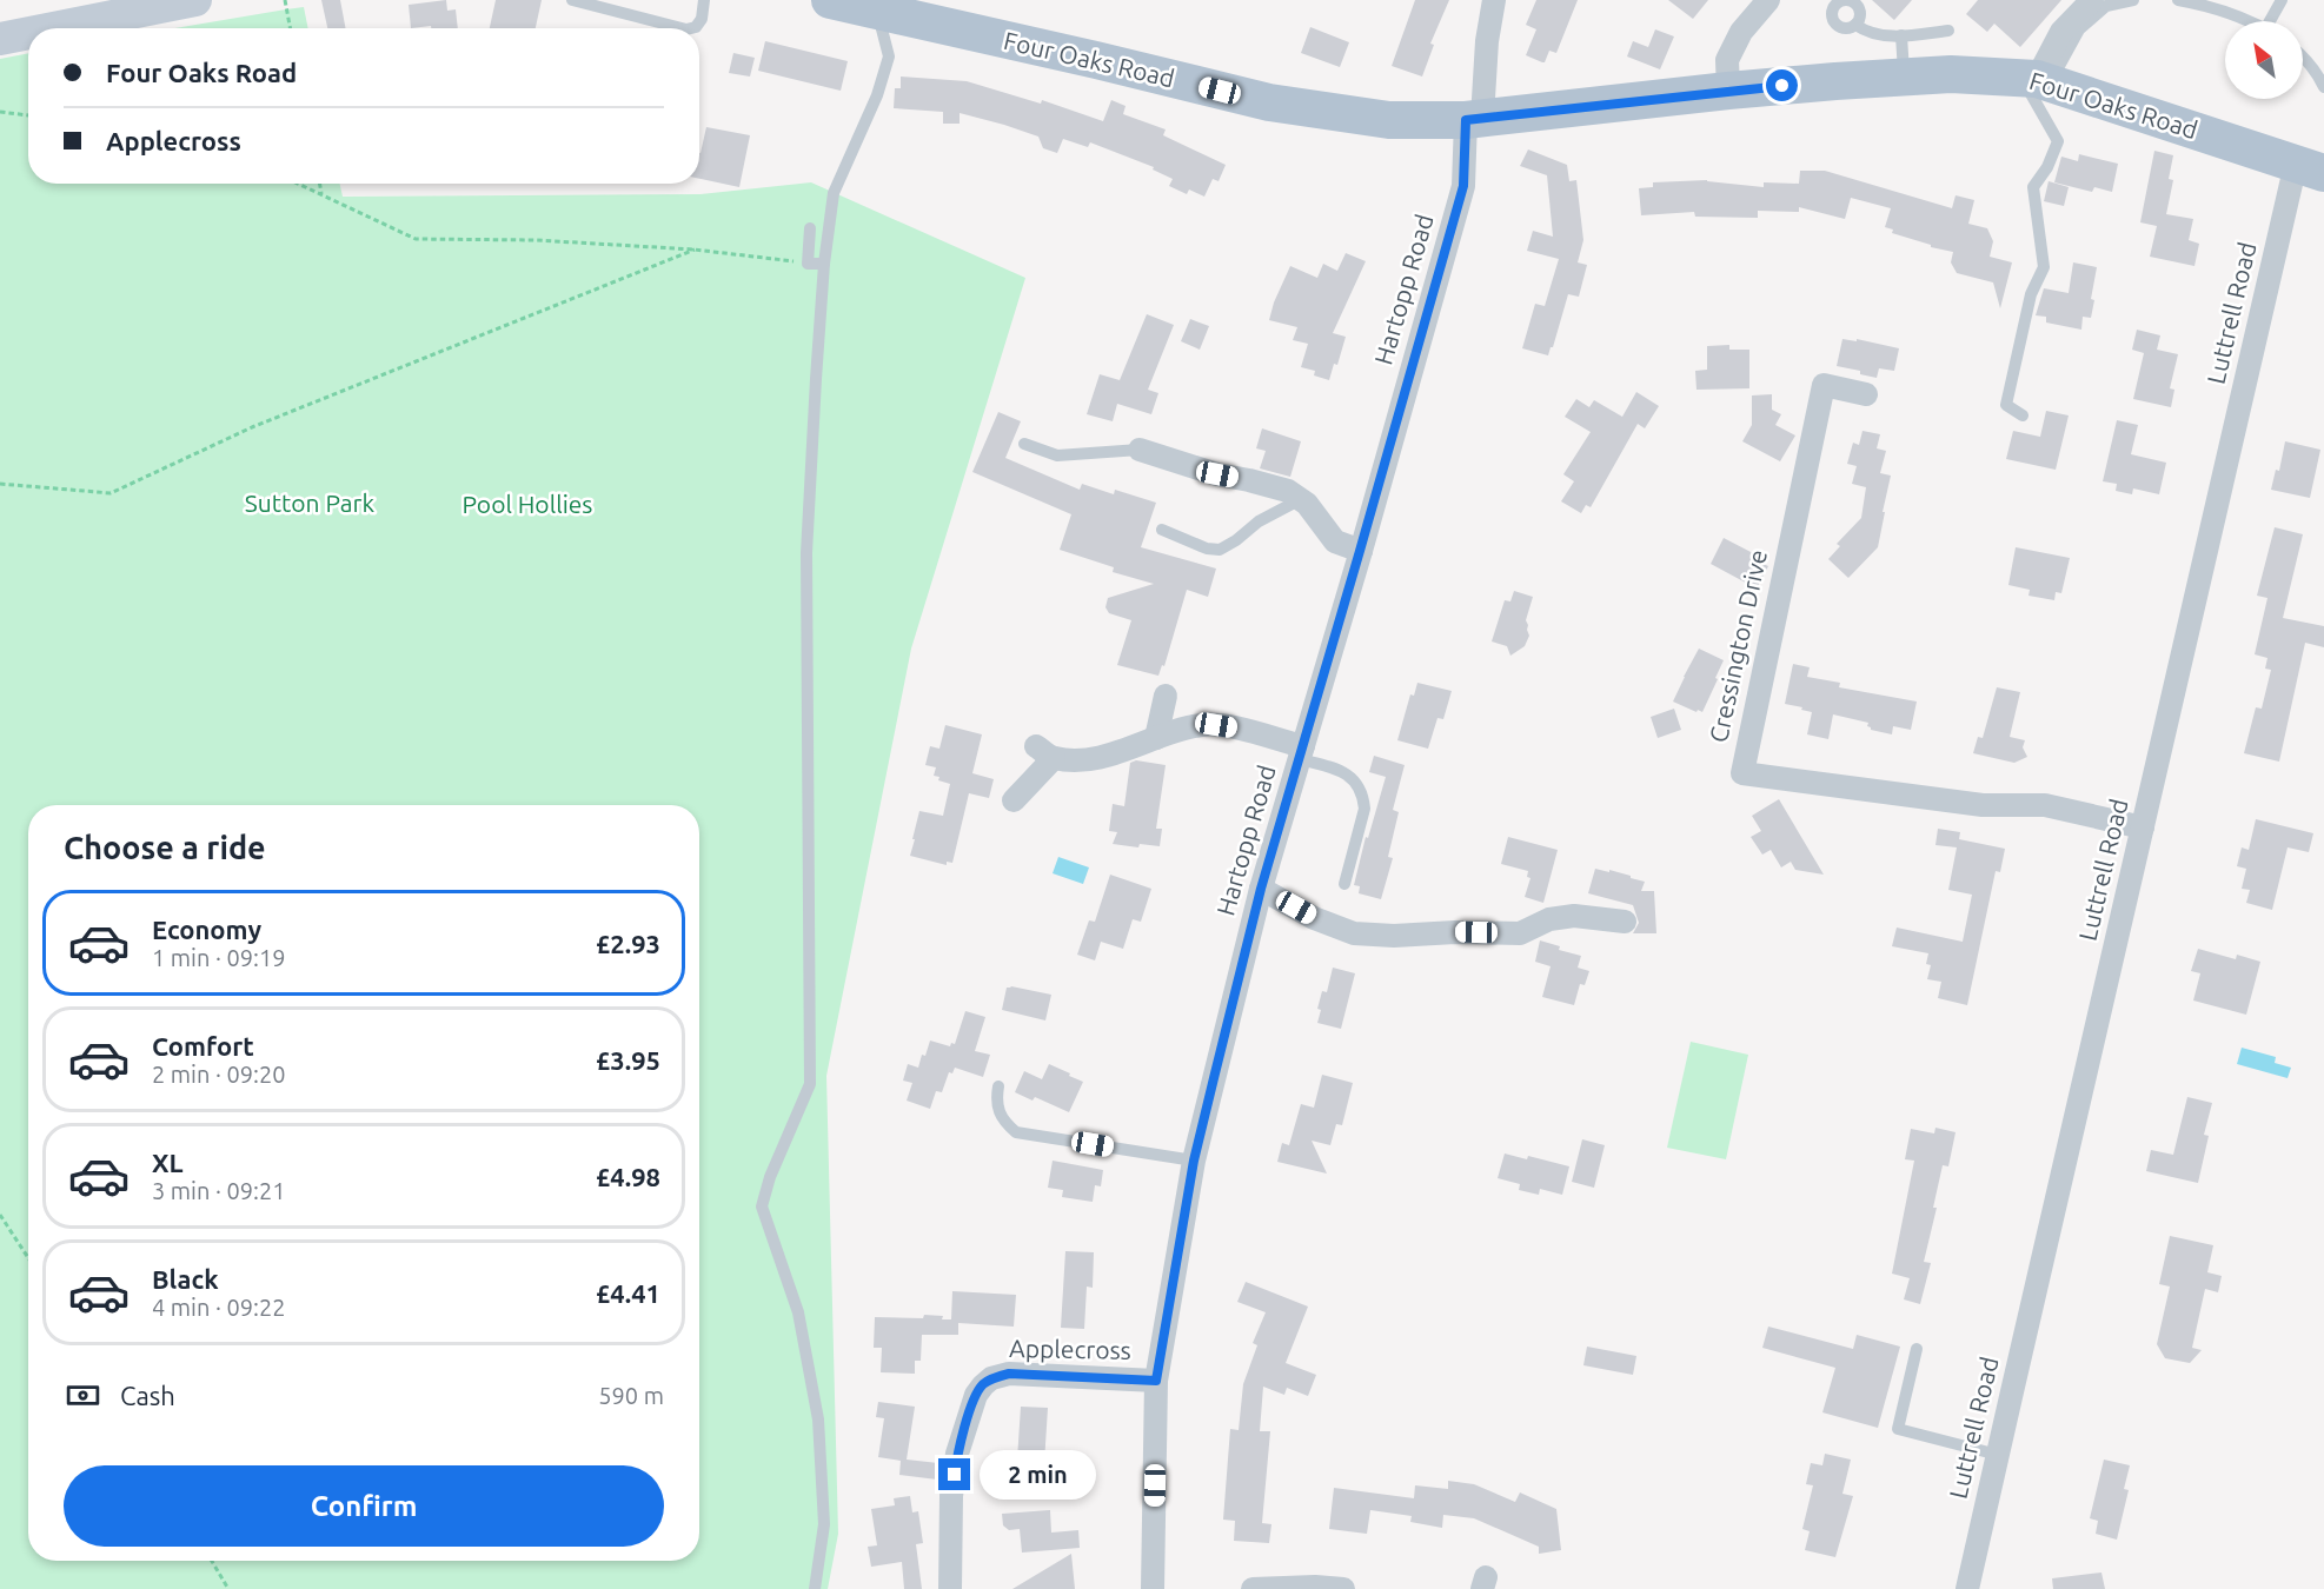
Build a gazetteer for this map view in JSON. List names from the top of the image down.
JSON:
{
  "streets": {
    "main road": ["Four Oaks Road"],
    "street": [
      "Hartopp Road",
      "Luttrell Road",
      "Cressington Drive",
      "Applecross"
    ]
  },
  "crossings": [
    ["Four Oaks Road", "Hartopp Road"],
    ["Four Oaks Road", "Luttrell Road"],
    ["Hartopp Road", "Applecross"],
    ["Luttrell Road", "Cressington Drive"]
  ],
  "parks": ["Sutton Park", "Pool Hollies"],
  "north": "top left",
  "page": {
    "banner": ["Four Oaks Road", "Applecross"],
    "heading": "Choose a ride",
    "list": [
      {
        "name": "Economy",
        "note": "1 min · 09:19",
        "value": "£2.93"
      },
      {
        "name": "Comfort",
        "note": "2 min · 09:20",
        "value": "£3.95"
      },
      {
        "name": "XL",
        "note": "3 min · 09:21",
        "value": "£4.98"
      },
      {
        "name": "Black",
        "note": "4 min · 09:22",
        "value": "£4.41"
      }
    ],
    "pay": ["Cash", "590 m"],
    "bubble": "2 min",
    "buttons": "Confirm"
  }
}
